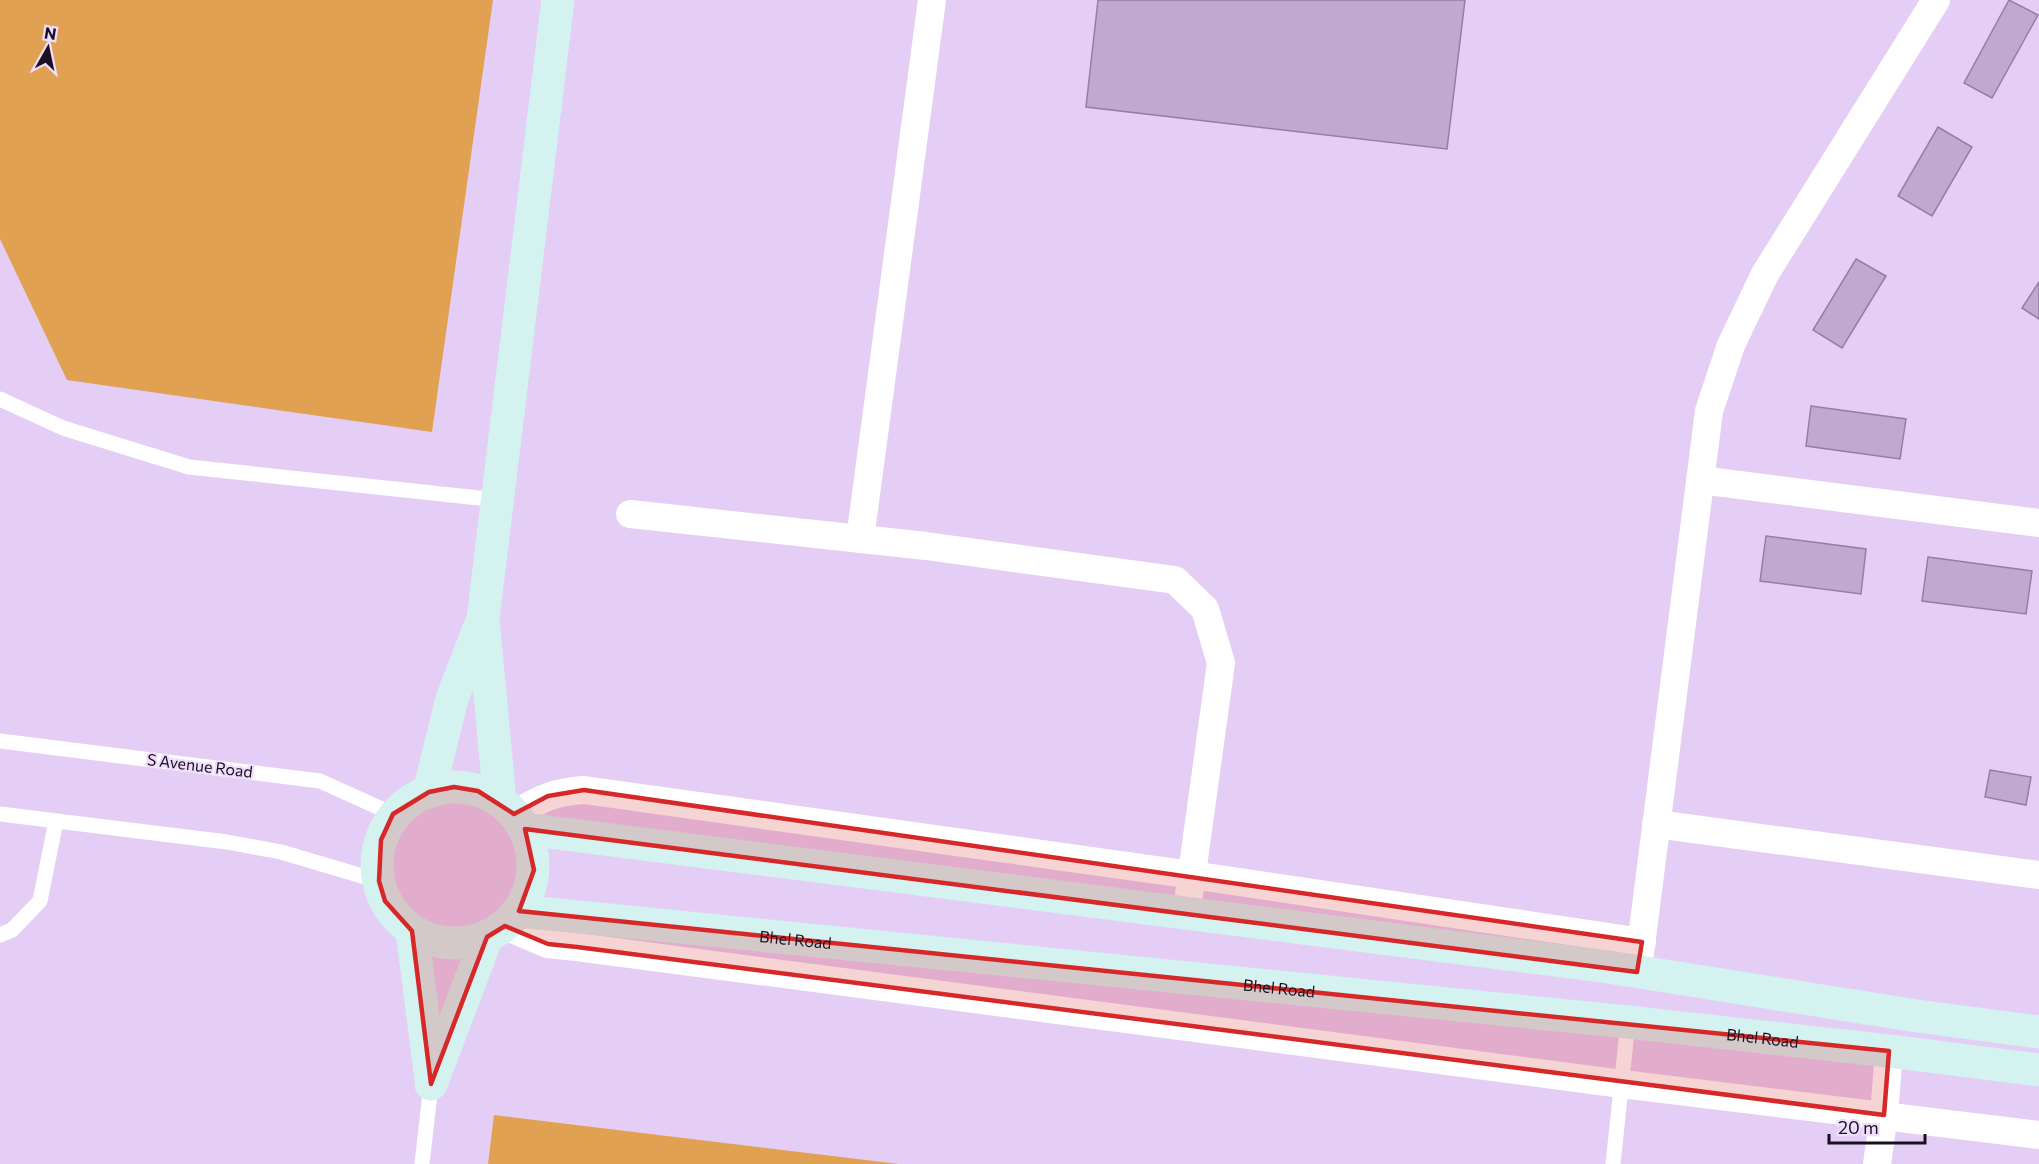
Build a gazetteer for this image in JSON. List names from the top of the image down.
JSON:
{
  "streets": {
    "street": ["Bhel Road"],
    "lane": ["S Avenue Road"]
  },
  "crossings": [
    ["S Avenue Road", "Bhel Road"]
  ],
  "scale_bar": "20 m",
  "north": "top"
}
